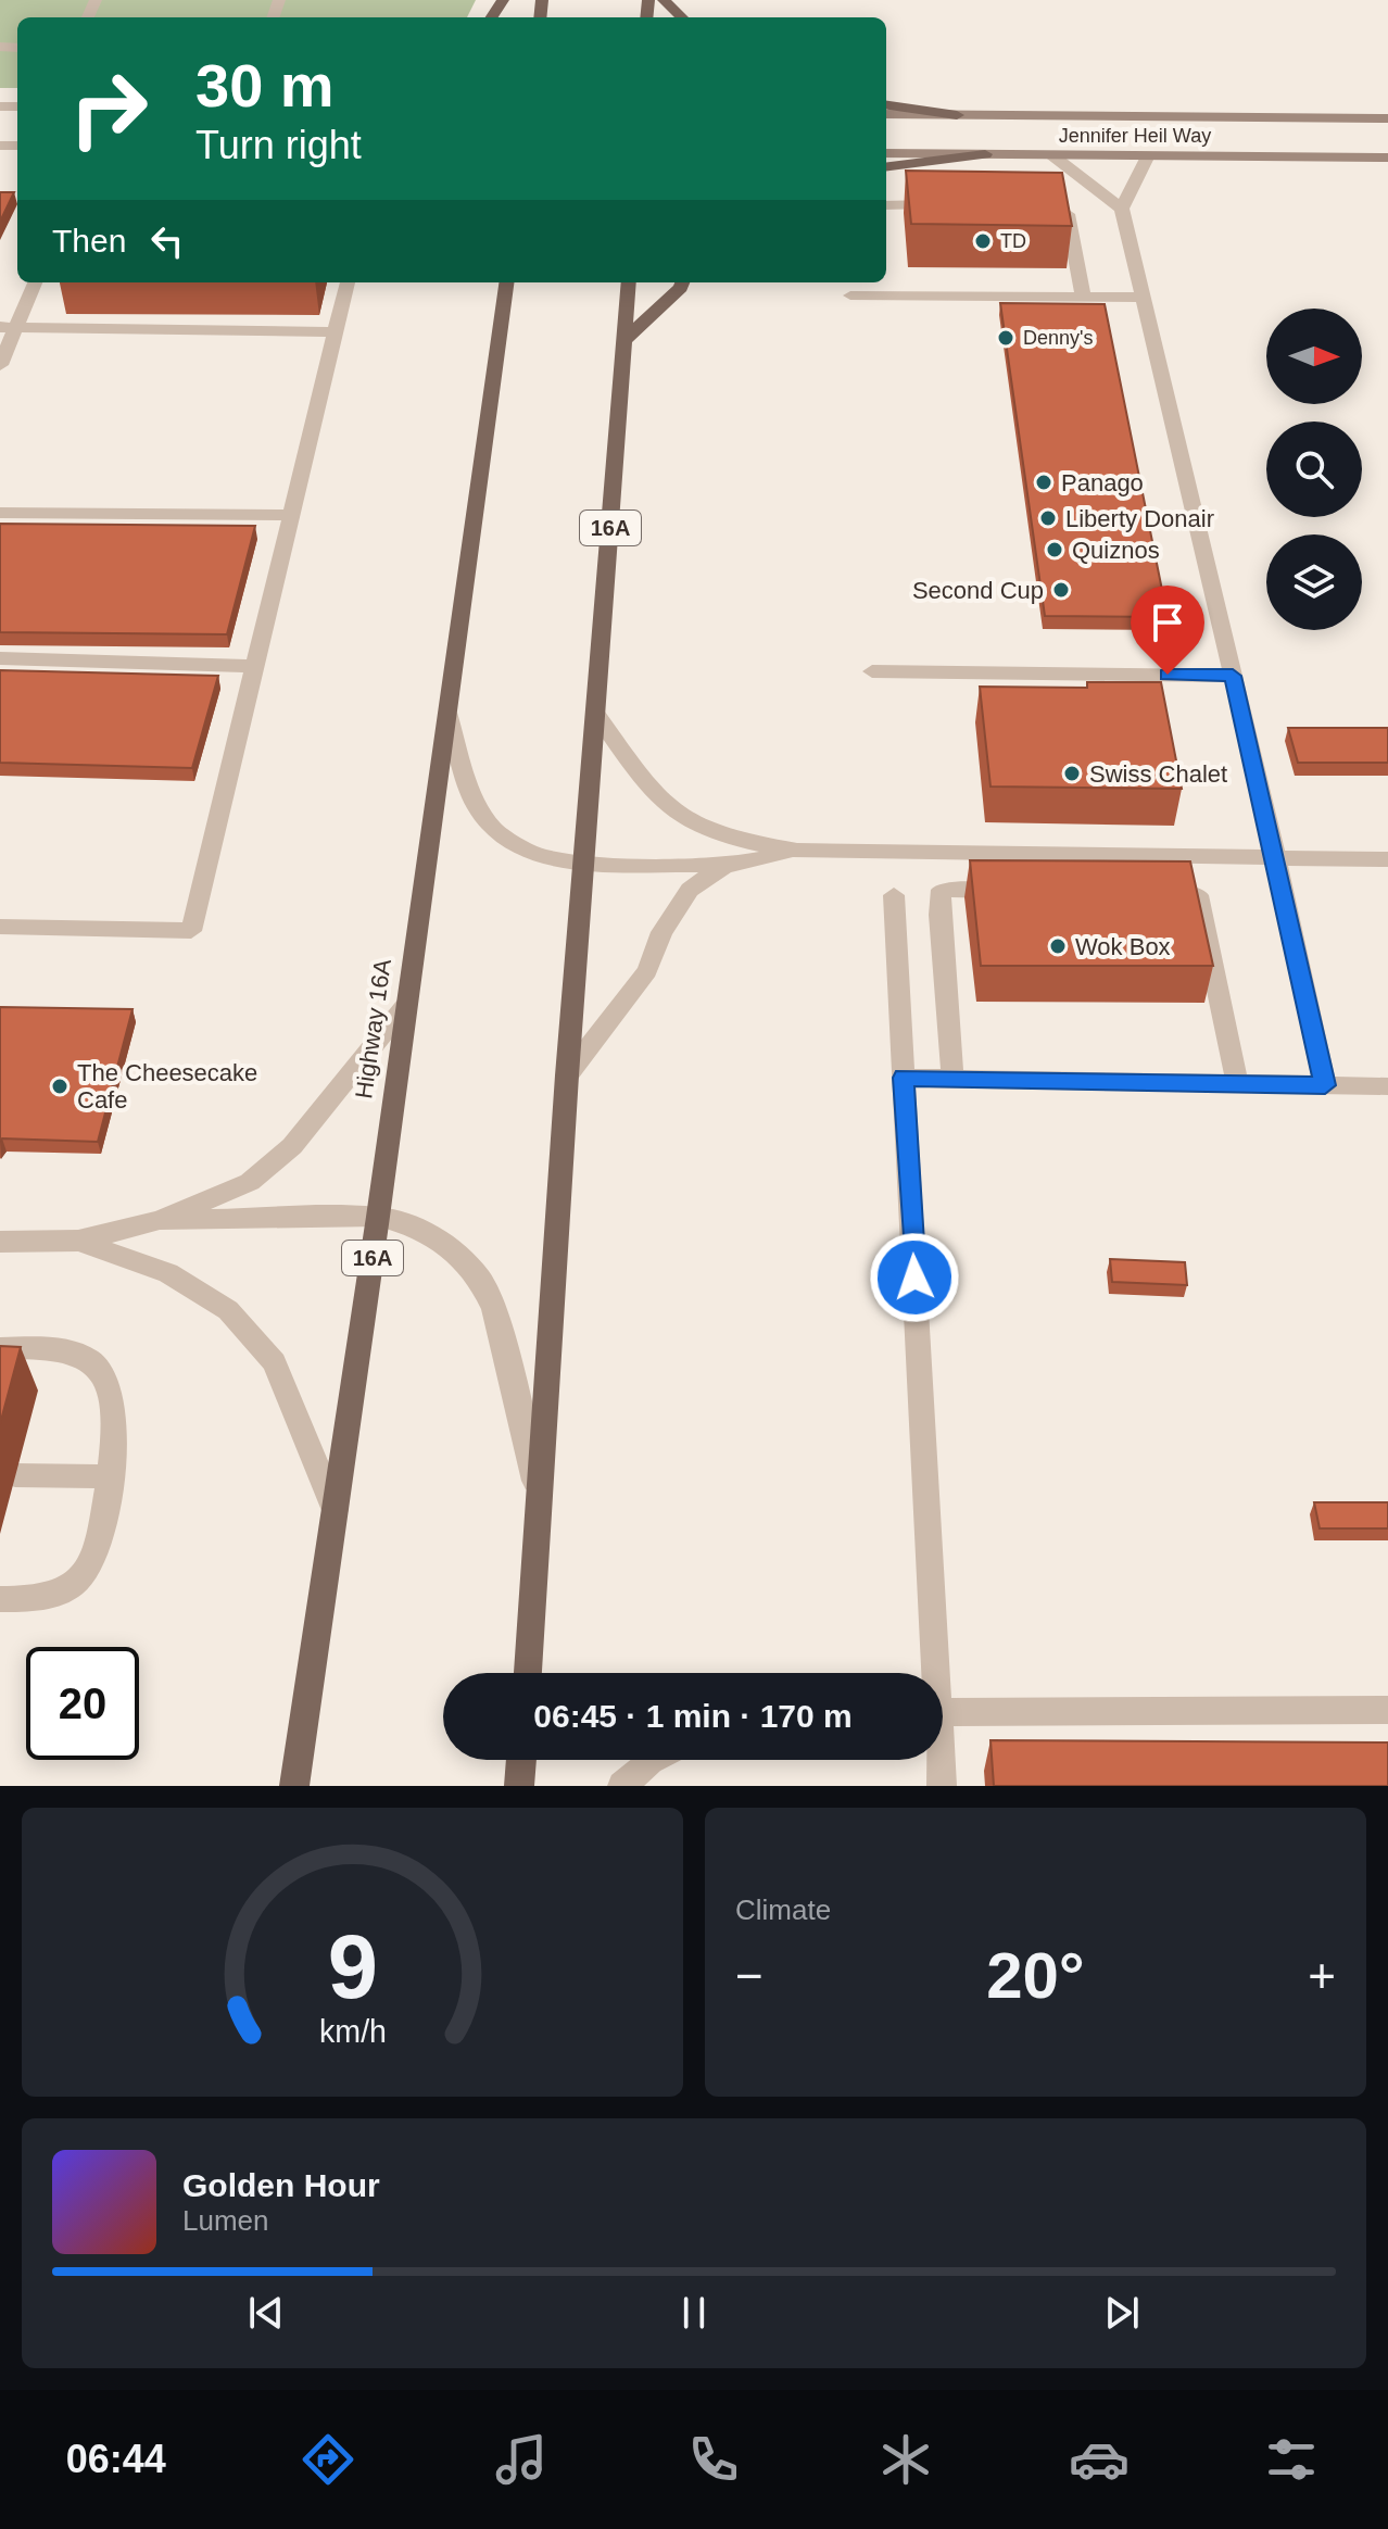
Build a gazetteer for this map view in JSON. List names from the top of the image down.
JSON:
{
  "streets": {
    "main road": ["Jennifer Heil Way", "16A", "Highway 16A"]
  },
  "places": [
    "TD",
    "Denny's",
    "Panago",
    "Liberty Donair",
    "Quiznos",
    "Second Cup",
    "Swiss Chalet",
    "Wok Box",
    "The Cheesecake Cafe"
  ],
  "north": "right",
  "page": {
    "turn": ["30 m", "Turn right"],
    "then": "Then",
    "limit": "20",
    "trip": "06:45 · 1 min · 170 m",
    "tile": "Climate",
    "heat": ["−", "20°", "+"],
    "song": ["Golden Hour", "Lumen"],
    "tabs": "06:44",
    "gauge": ["9", "km/h"]
  }
}
